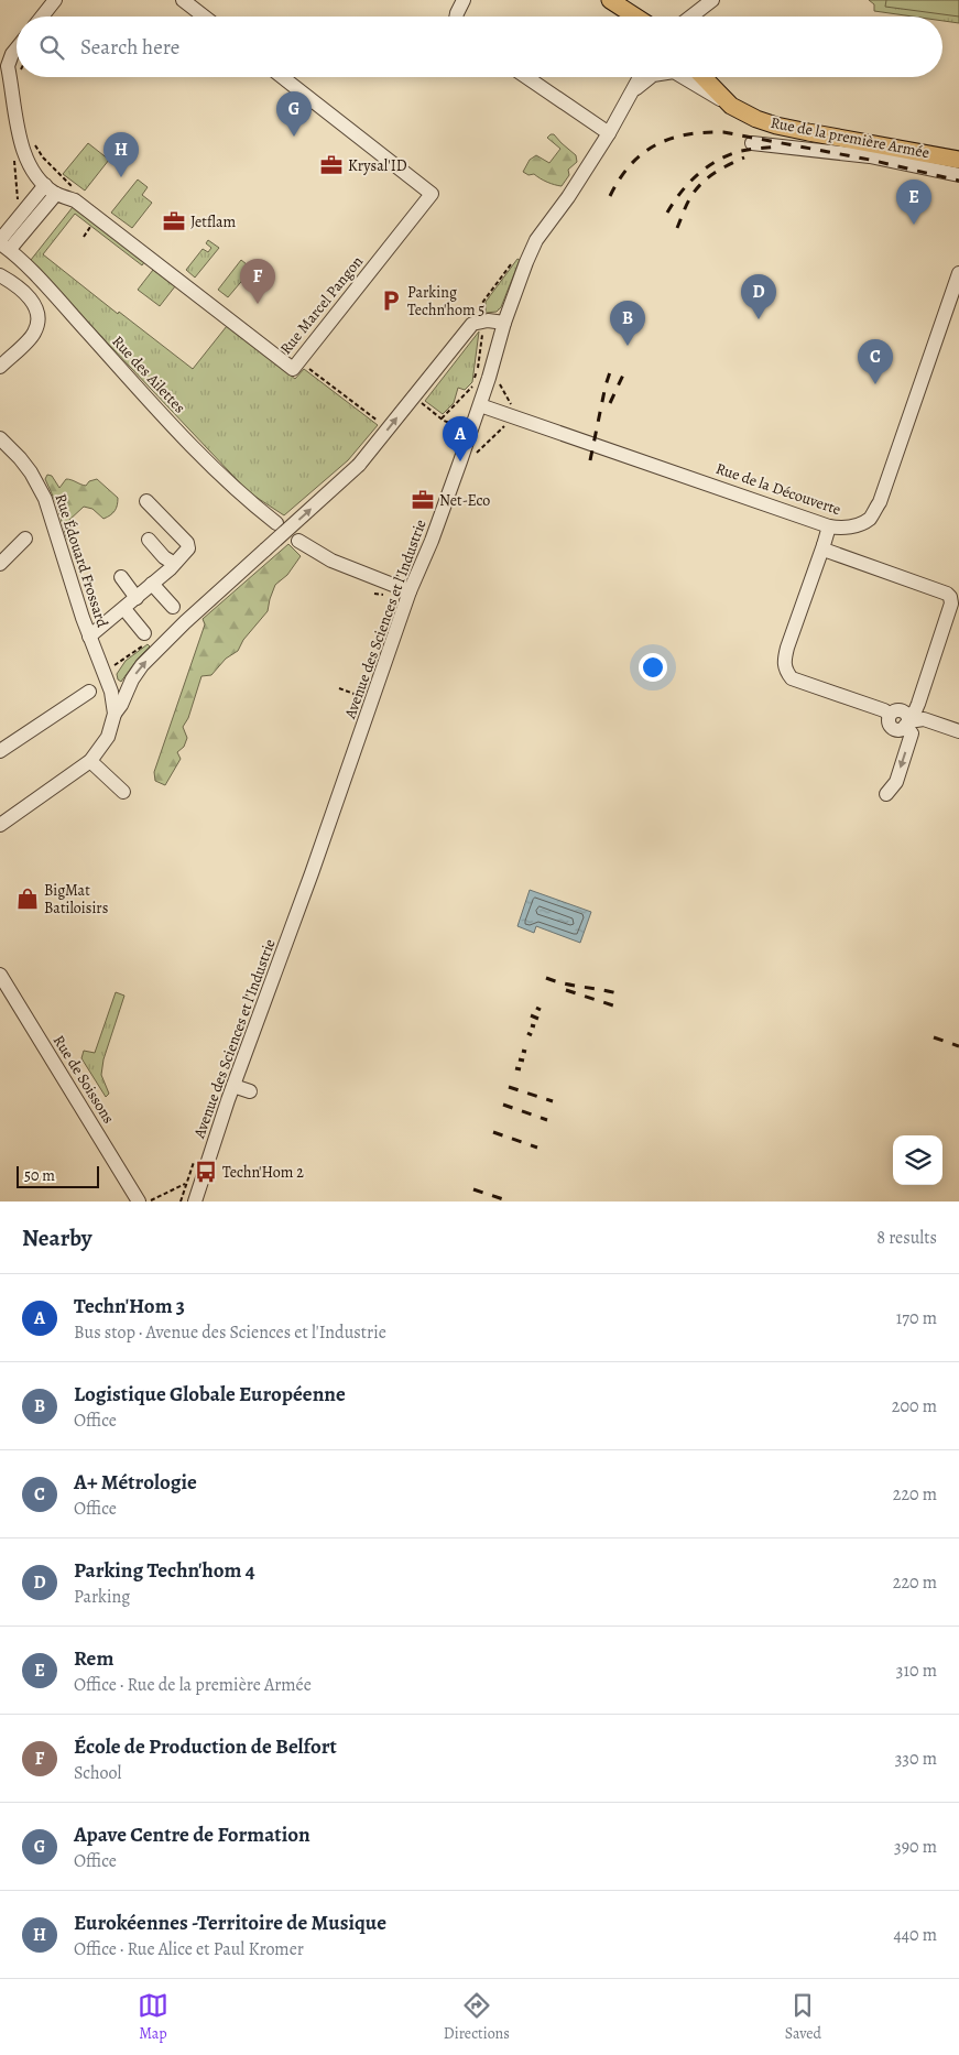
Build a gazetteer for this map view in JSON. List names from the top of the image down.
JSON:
{
  "streets": {
    "main road": ["Rue de la première Armée"],
    "street": [
      "Rue Marcel Pangon",
      "Rue des Ailettes",
      "Rue de la Découverte",
      "Rue Édouard Frossard",
      "Avenue des Sciences et l'Industrie",
      "Rue de Soissons"
    ]
  },
  "crossings": [
    ["Rue de la Découverte", "Avenue des Sciences et l'Industrie"]
  ],
  "places": {
    "office": ["Krysal'ID", "Jetflam", "Net-Eco"],
    "parking": ["Parking Techn'hom 5"],
    "shop": ["BigMat Batiloisirs"],
    "bus stop": ["Techn'Hom 2"]
  },
  "scale_bar": "50 m",
  "page": {
    "search": "Search here",
    "pins": [
      "G",
      "H",
      "E",
      "F",
      "D",
      "B",
      "C",
      "A"
    ],
    "scale": "50 m",
    "heading": ["Nearby", "8 results"],
    "list": [
      {
        "mark": "A",
        "name": "Techn'Hom 3",
        "note": "Bus stop · Avenue des Sciences et l'Industrie",
        "value": "170 m"
      },
      {
        "mark": "B",
        "name": "Logistique Globale Européenne",
        "note": "Office",
        "value": "200 m"
      },
      {
        "mark": "C",
        "name": "A+ Métrologie",
        "note": "Office",
        "value": "220 m"
      },
      {
        "mark": "D",
        "name": "Parking Techn'hom 4",
        "note": "Parking",
        "value": "220 m"
      },
      {
        "mark": "E",
        "name": "Rem",
        "note": "Office · Rue de la première Armée",
        "value": "310 m"
      },
      {
        "mark": "F",
        "name": "École de Production de Belfort",
        "note": "School",
        "value": "330 m"
      },
      {
        "mark": "G",
        "name": "Apave Centre de Formation",
        "note": "Office",
        "value": "390 m"
      },
      {
        "mark": "H",
        "name": "Eurokéennes -Territoire de Musique",
        "note": "Office · Rue Alice et Paul Kromer",
        "value": "440 m"
      }
    ],
    "nav": ["Map", "Directions", "Saved"]
  }
}
